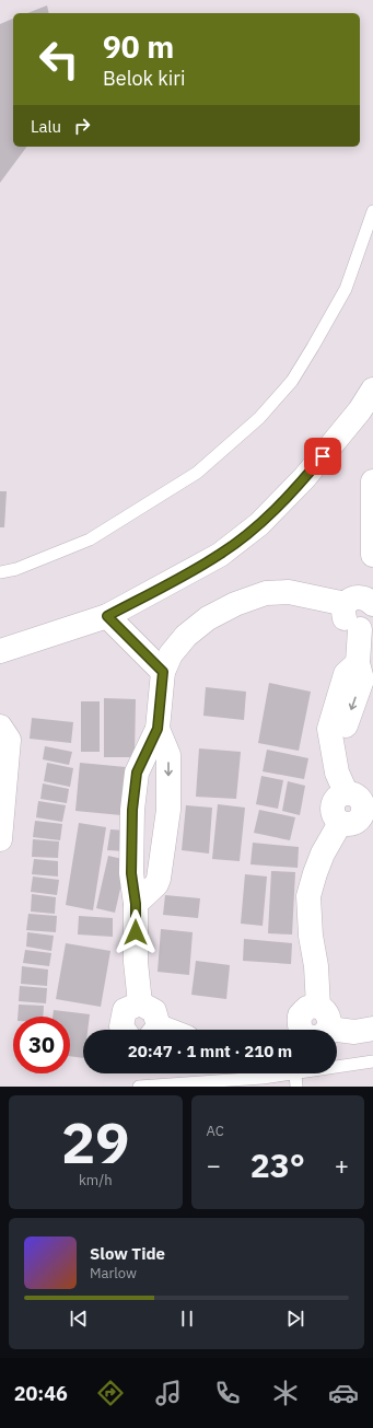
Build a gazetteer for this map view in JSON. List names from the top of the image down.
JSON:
{
  "page": {
    "turn": ["90 m", "Belok kiri"],
    "then": "Lalu",
    "limit": "30",
    "trip": "20:47 · 1 mnt · 210 m",
    "tile": [
      ["29", "km/h"],
      "AC"
    ],
    "heat": ["−", "23°", "+"],
    "song": ["Slow Tide", "Marlow"],
    "tabs": "20:46"
  }
}
